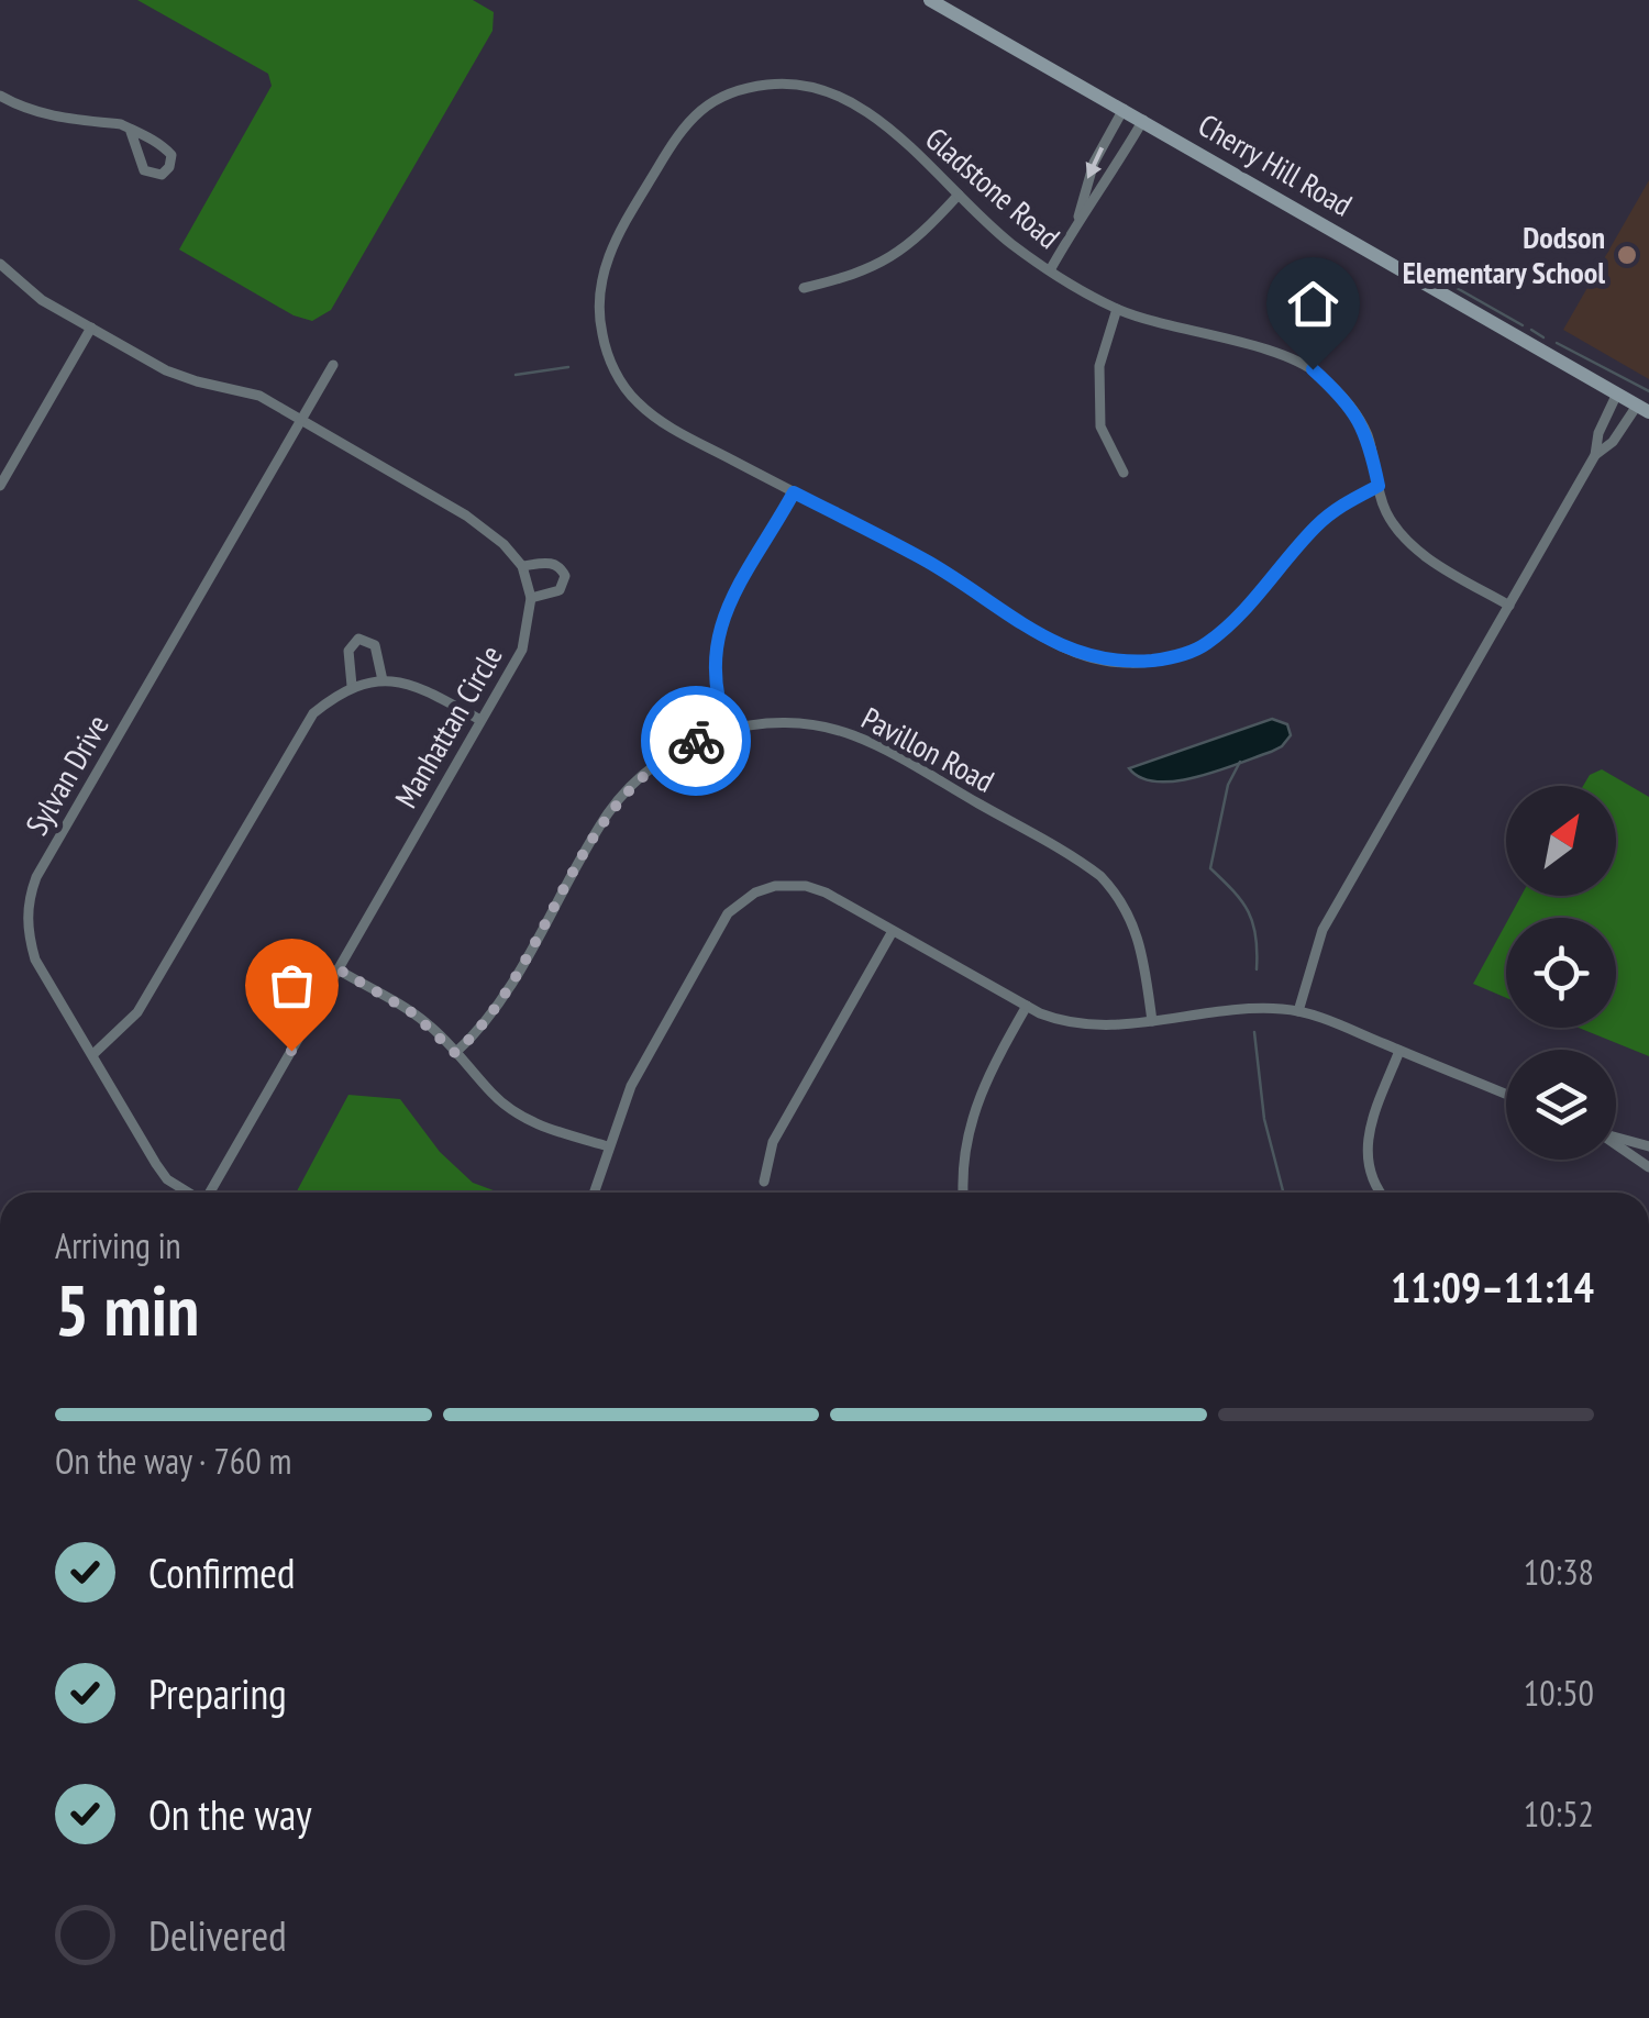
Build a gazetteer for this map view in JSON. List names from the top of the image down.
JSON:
{
  "streets": {
    "main road": ["Cherry Hill Road"],
    "street": [
      "Gladstone Road",
      "Manhattan Circle",
      "Pavillon Road",
      "Sylvan Drive"
    ]
  },
  "crossings": [
    ["Manhattan Circle", "Sylvan Drive"]
  ],
  "places": ["Dodson Elementary School"],
  "north": "top right",
  "page": {
    "heading": ["5 min", "Arriving in", "11:09–11:14"],
    "bar": "On the way · 760 m",
    "list": [
      ["Confirmed", "10:38"],
      ["Preparing", "10:50"],
      ["On the way", "10:52"],
      "Delivered"
    ]
  }
}
